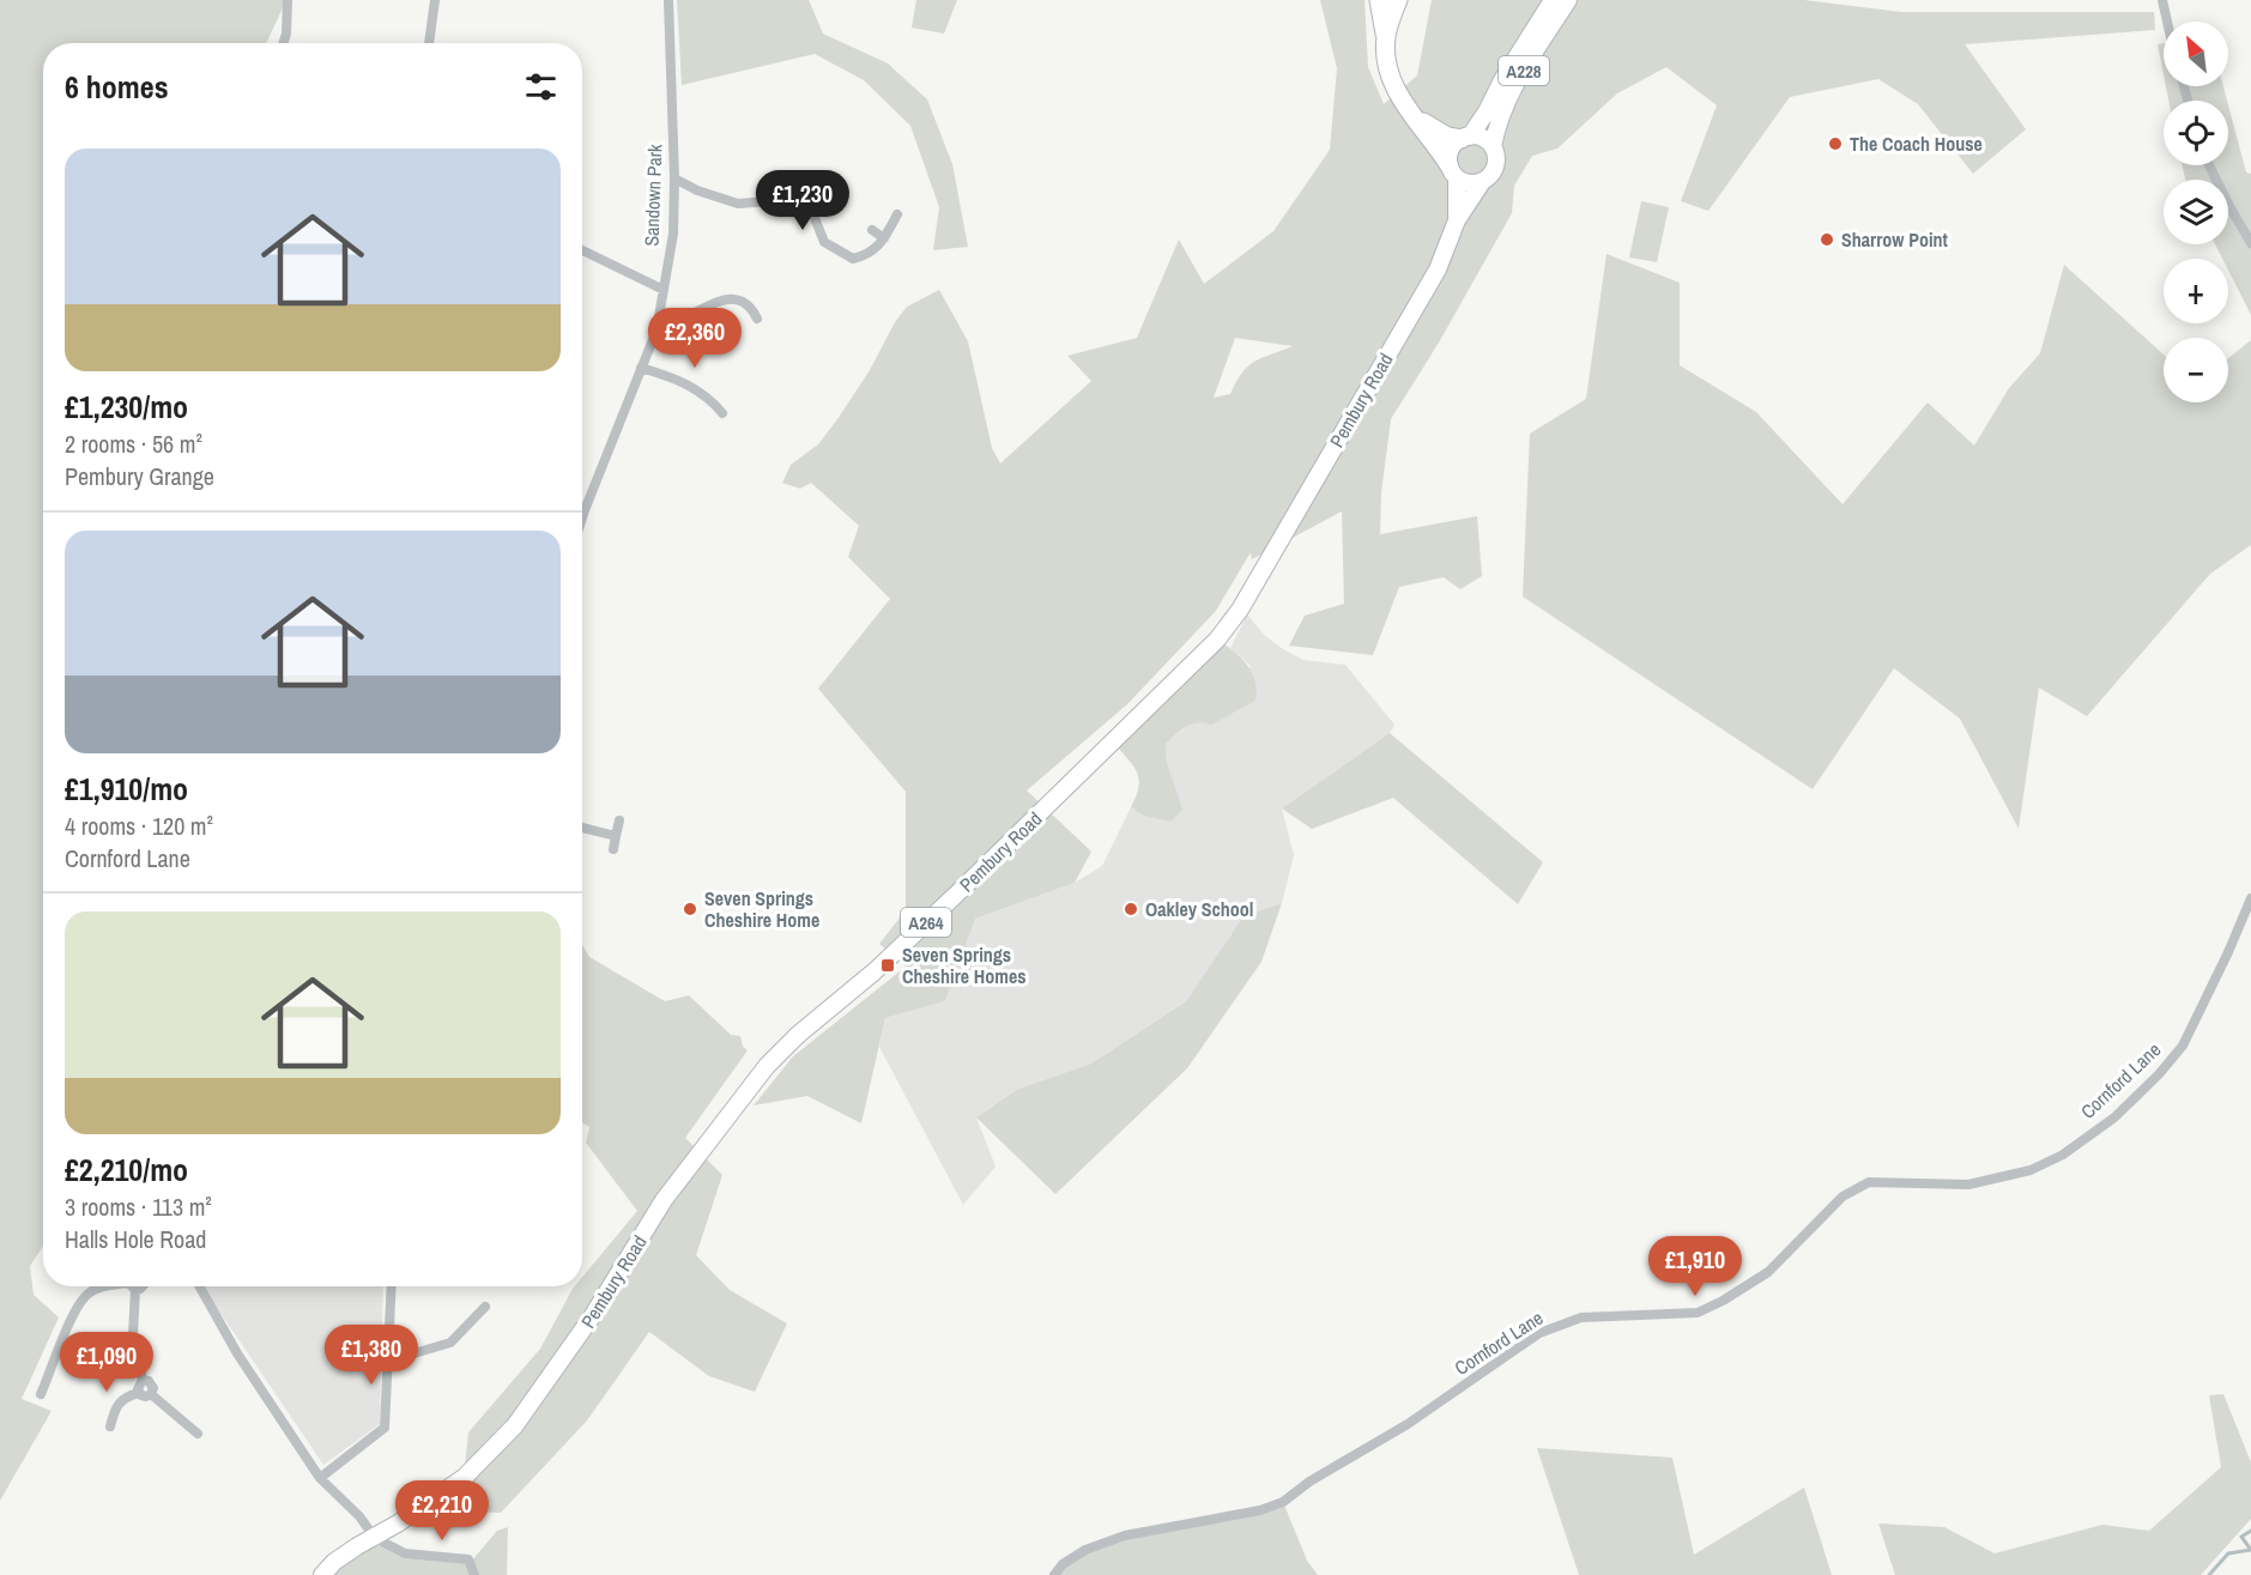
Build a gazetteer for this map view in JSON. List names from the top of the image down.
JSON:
{
  "streets": {
    "main road": ["A228", "Pembury Road", "A264"],
    "street": ["Sandown Park", "Cornford Lane"]
  },
  "crossings": [
    ["A228", "Pembury Road"]
  ],
  "places": {
    "other": [
      "The Coach House",
      "Sharrow Point",
      "Seven Springs Cheshire Home",
      "Oakley School"
    ],
    "transit": ["Seven Springs Cheshire Homes"]
  },
  "north": "top left",
  "page": {
    "map_buttons": ["+", "−"],
    "heading": "6 homes",
    "list": [
      {
        "name": "£1,230/mo",
        "note": "2 rooms · 56 m² · Pembury Grange"
      },
      {
        "name": "£1,910/mo",
        "note": "4 rooms · 120 m² · Cornford Lane"
      },
      {
        "name": "£2,210/mo",
        "note": "3 rooms · 113 m² · Halls Hole Road"
      }
    ],
    "price": [
      "£1,230",
      "£2,360",
      "£1,910",
      "£1,380",
      "£1,090",
      "£2,210"
    ]
  }
}
